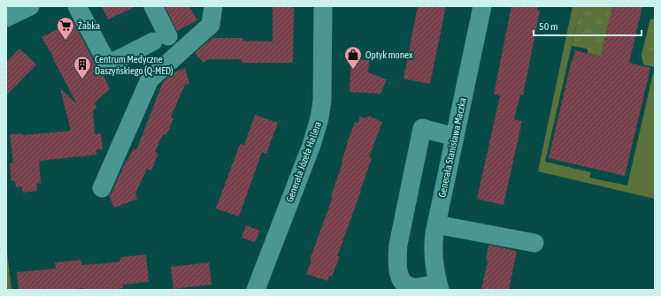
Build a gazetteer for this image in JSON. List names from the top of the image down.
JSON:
{
  "streets": {
    "street": ["Generała Stanisława Maczka", "Generała Józefa Hallera"]
  },
  "places": {
    "supermarket": ["Żabka"],
    "shop": ["Optyk monex"],
    "building": ["Centrum Medyczne Daszyńskiego (Q-MED)"]
  },
  "scale_bar": "50 m"
}
